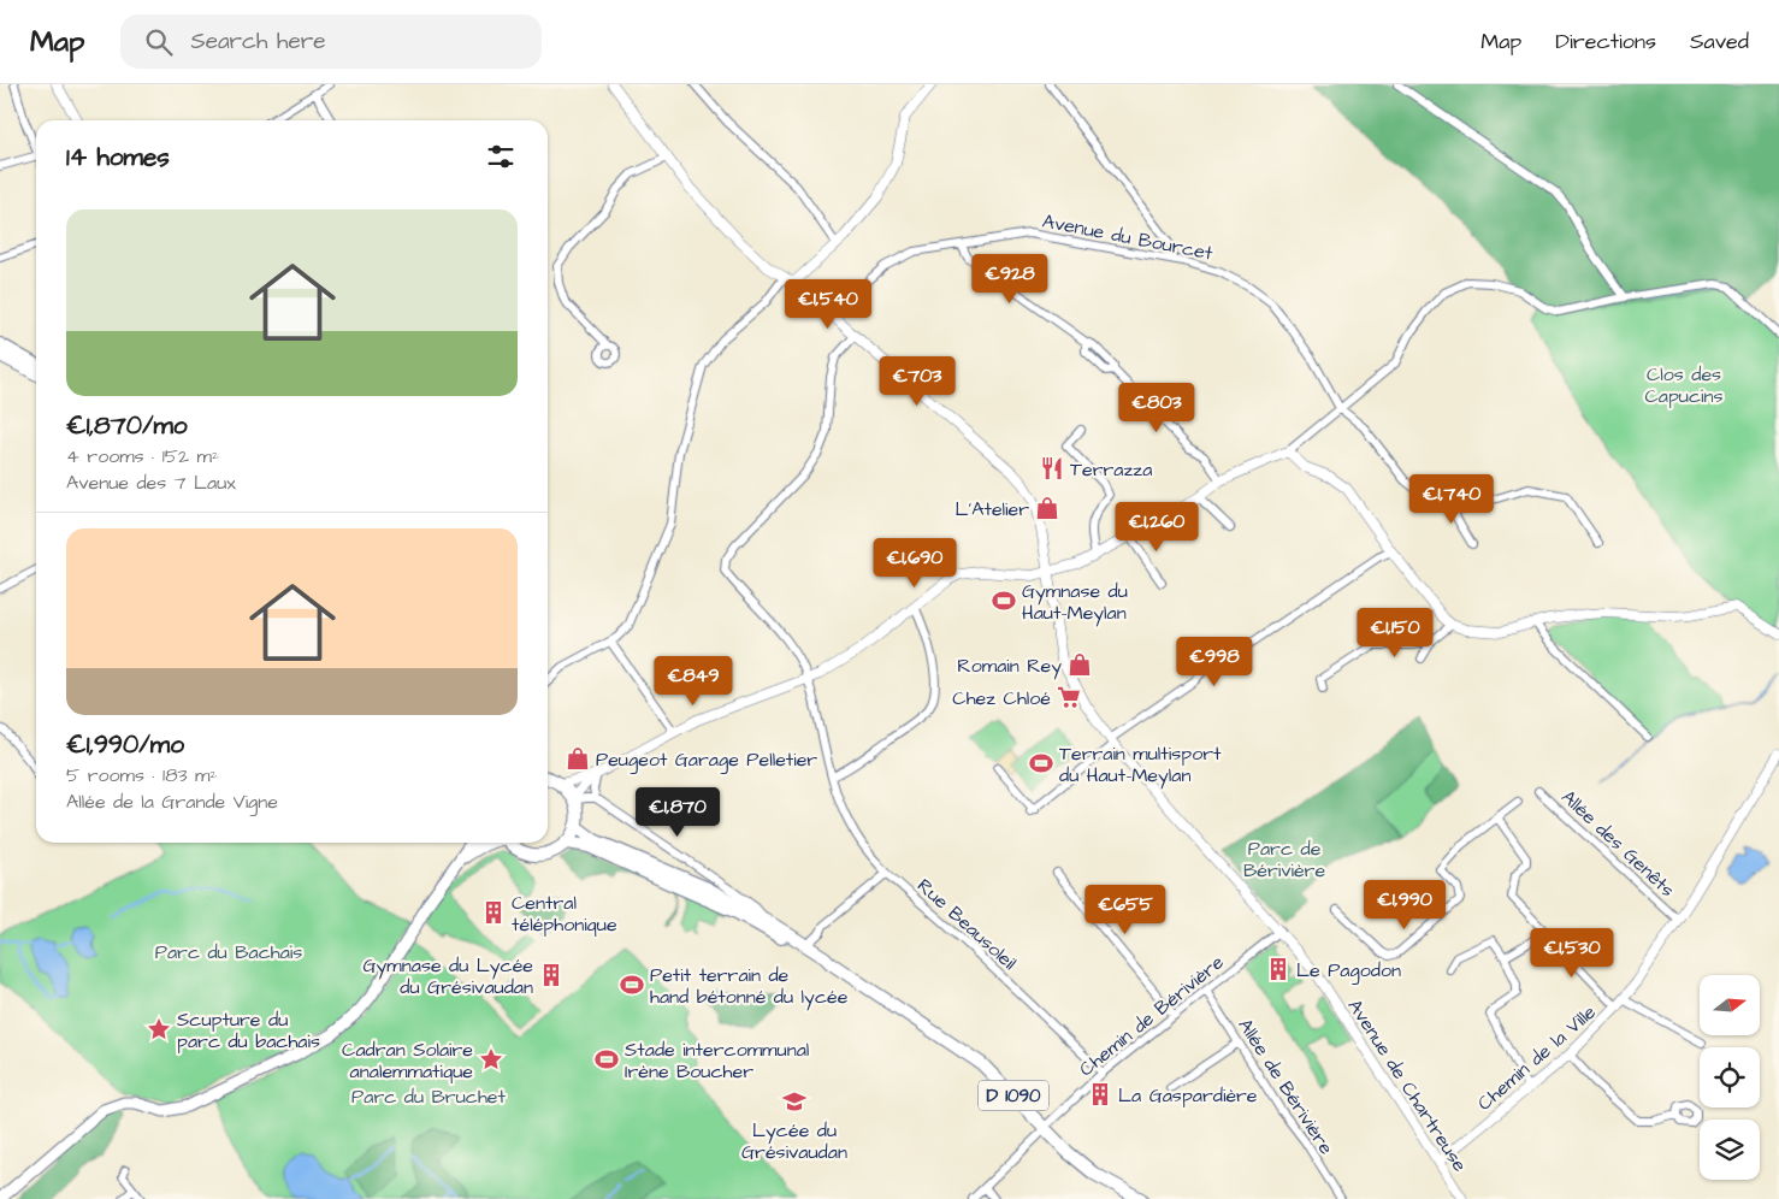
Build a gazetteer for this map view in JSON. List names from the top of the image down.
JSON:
{
  "streets": {
    "main road": ["D 1090"],
    "street": [
      "Avenue du Bourcet",
      "Allée des Genêts",
      "Rue Beausoleil",
      "Chemin de Bérivière",
      "Chemin de la Ville",
      "Avenue de Chartreuse",
      "Allée de Bérivière"
    ]
  },
  "crossings": [
    ["Avenue du Bourcet", "Avenue de Chartreuse"],
    ["Allée des Genêts", "Chemin de la Ville"],
    ["Rue Beausoleil", "Chemin de Bérivière"],
    ["Rue Beausoleil", "Avenue de Chartreuse"],
    ["Chemin de Bérivière", "Avenue de Chartreuse"],
    ["Chemin de Bérivière", "Allée de Bérivière"],
    ["Chemin de Bérivière", "D 1090"],
    ["Chemin de la Ville", "Avenue de Chartreuse"]
  ],
  "parks": [
    "Clos des Capucins",
    "Parc de Bérivière",
    "Parc du Bachais",
    "Parc du Bruchet"
  ],
  "places": {
    "restaurant": ["Terrazza"],
    "shop": ["L’Atelier", "Romain Rey", "Peugeot Garage Pelletier"],
    "sports": [
      "Gymnase du Haut-Meylan",
      "Terrain multisport du Haut-Meylan",
      "Petit terrain de hand bétonné du lycée",
      "Stade intercommunal Irène Boucher"
    ],
    "supermarket": ["Chez Chloé"],
    "building": [
      "Central téléphonique",
      "Le Pagodon",
      "Gymnase du Lycée du Grésivaudan",
      "La Gaspardière"
    ],
    "place": ["Scupture du parc du bachais", "Cadran Solaire analemmatique"],
    "school or university": ["Lycée du Grésivaudan"]
  },
  "north": "right",
  "page": {
    "header": "Map",
    "search": "Search here",
    "nav": ["Map", "Directions", "Saved"],
    "heading": "14 homes",
    "list": [
      {
        "name": "€1,870/mo",
        "note": "4 rooms · 152 m² · Avenue des 7 Laux"
      },
      {
        "name": "€1,990/mo",
        "note": "5 rooms · 183 m² · Allée de la Grande Vigne"
      }
    ],
    "price": [
      "€928",
      "€1,540",
      "€703",
      "€803",
      "€1,740",
      "€1,260",
      "€1,690",
      "€1,150",
      "€998",
      "€849",
      "€1,870",
      "€1,990",
      "€655",
      "€1,530"
    ]
  }
}
